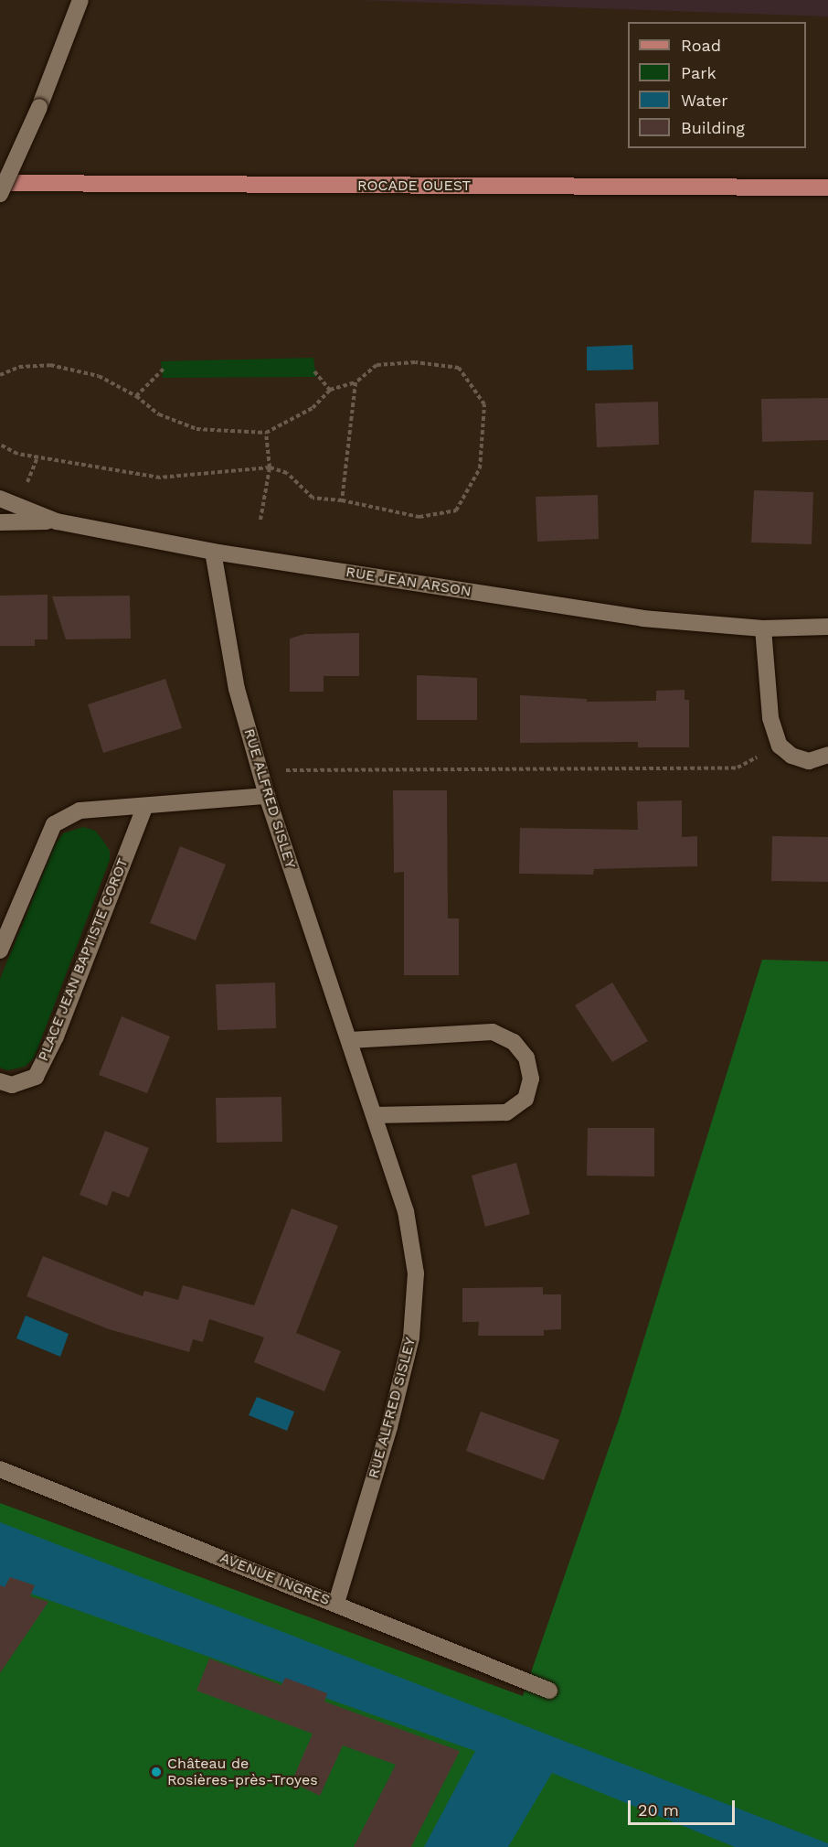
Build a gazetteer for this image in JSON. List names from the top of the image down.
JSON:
{
  "streets": {
    "main road": ["ROCADE OUEST"],
    "street": [
      "RUE JEAN ARSON",
      "RUE ALFRED SISLEY",
      "PLACE JEAN BAPTISTE COROT",
      "AVENUE INGRES"
    ]
  },
  "crossings": [
    ["RUE JEAN ARSON", "RUE ALFRED SISLEY"],
    ["RUE ALFRED SISLEY", "AVENUE INGRES"]
  ],
  "places": ["Château de Rosières-près-Troyes"],
  "legend": [
    "Road",
    "Park",
    "Water",
    "Building"
  ],
  "scale_bar": "20 m"
}
